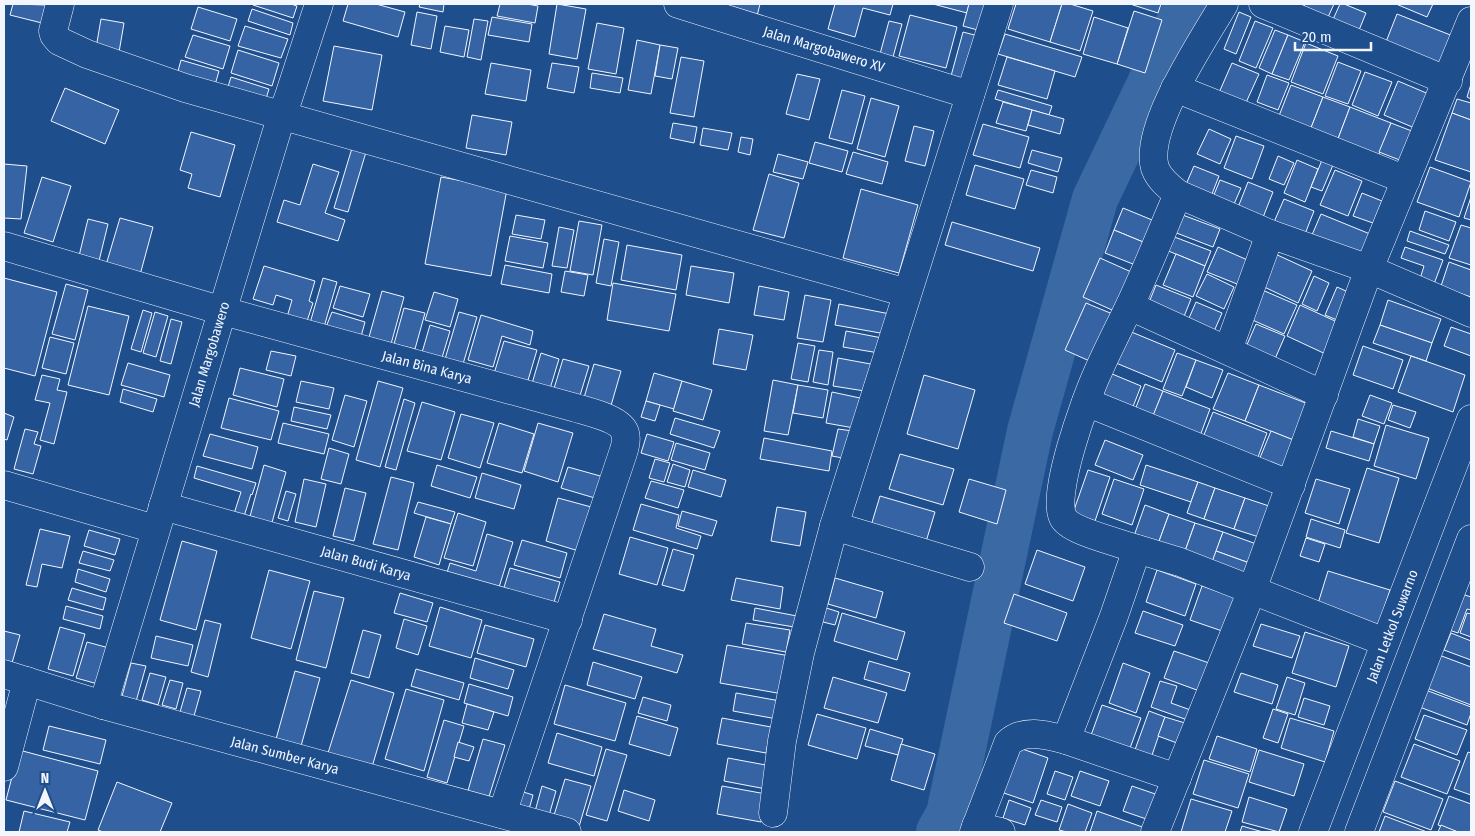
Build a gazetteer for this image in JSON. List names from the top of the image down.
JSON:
{
  "streets": {
    "street": [
      "Jalan Margobawero XV",
      "Jalan Margobawero",
      "Jalan Bina Karya",
      "Jalan Budi Karya",
      "Jalan Letkol Suwarno",
      "Jalan Sumber Karya"
    ]
  },
  "crossings": [
    ["Jalan Margobawero", "Jalan Bina Karya"],
    ["Jalan Margobawero", "Jalan Budi Karya"],
    ["Jalan Margobawero", "Jalan Sumber Karya"],
    ["Jalan Bina Karya", "Jalan Budi Karya"]
  ],
  "scale_bar": "20 m",
  "north": "top"
}
